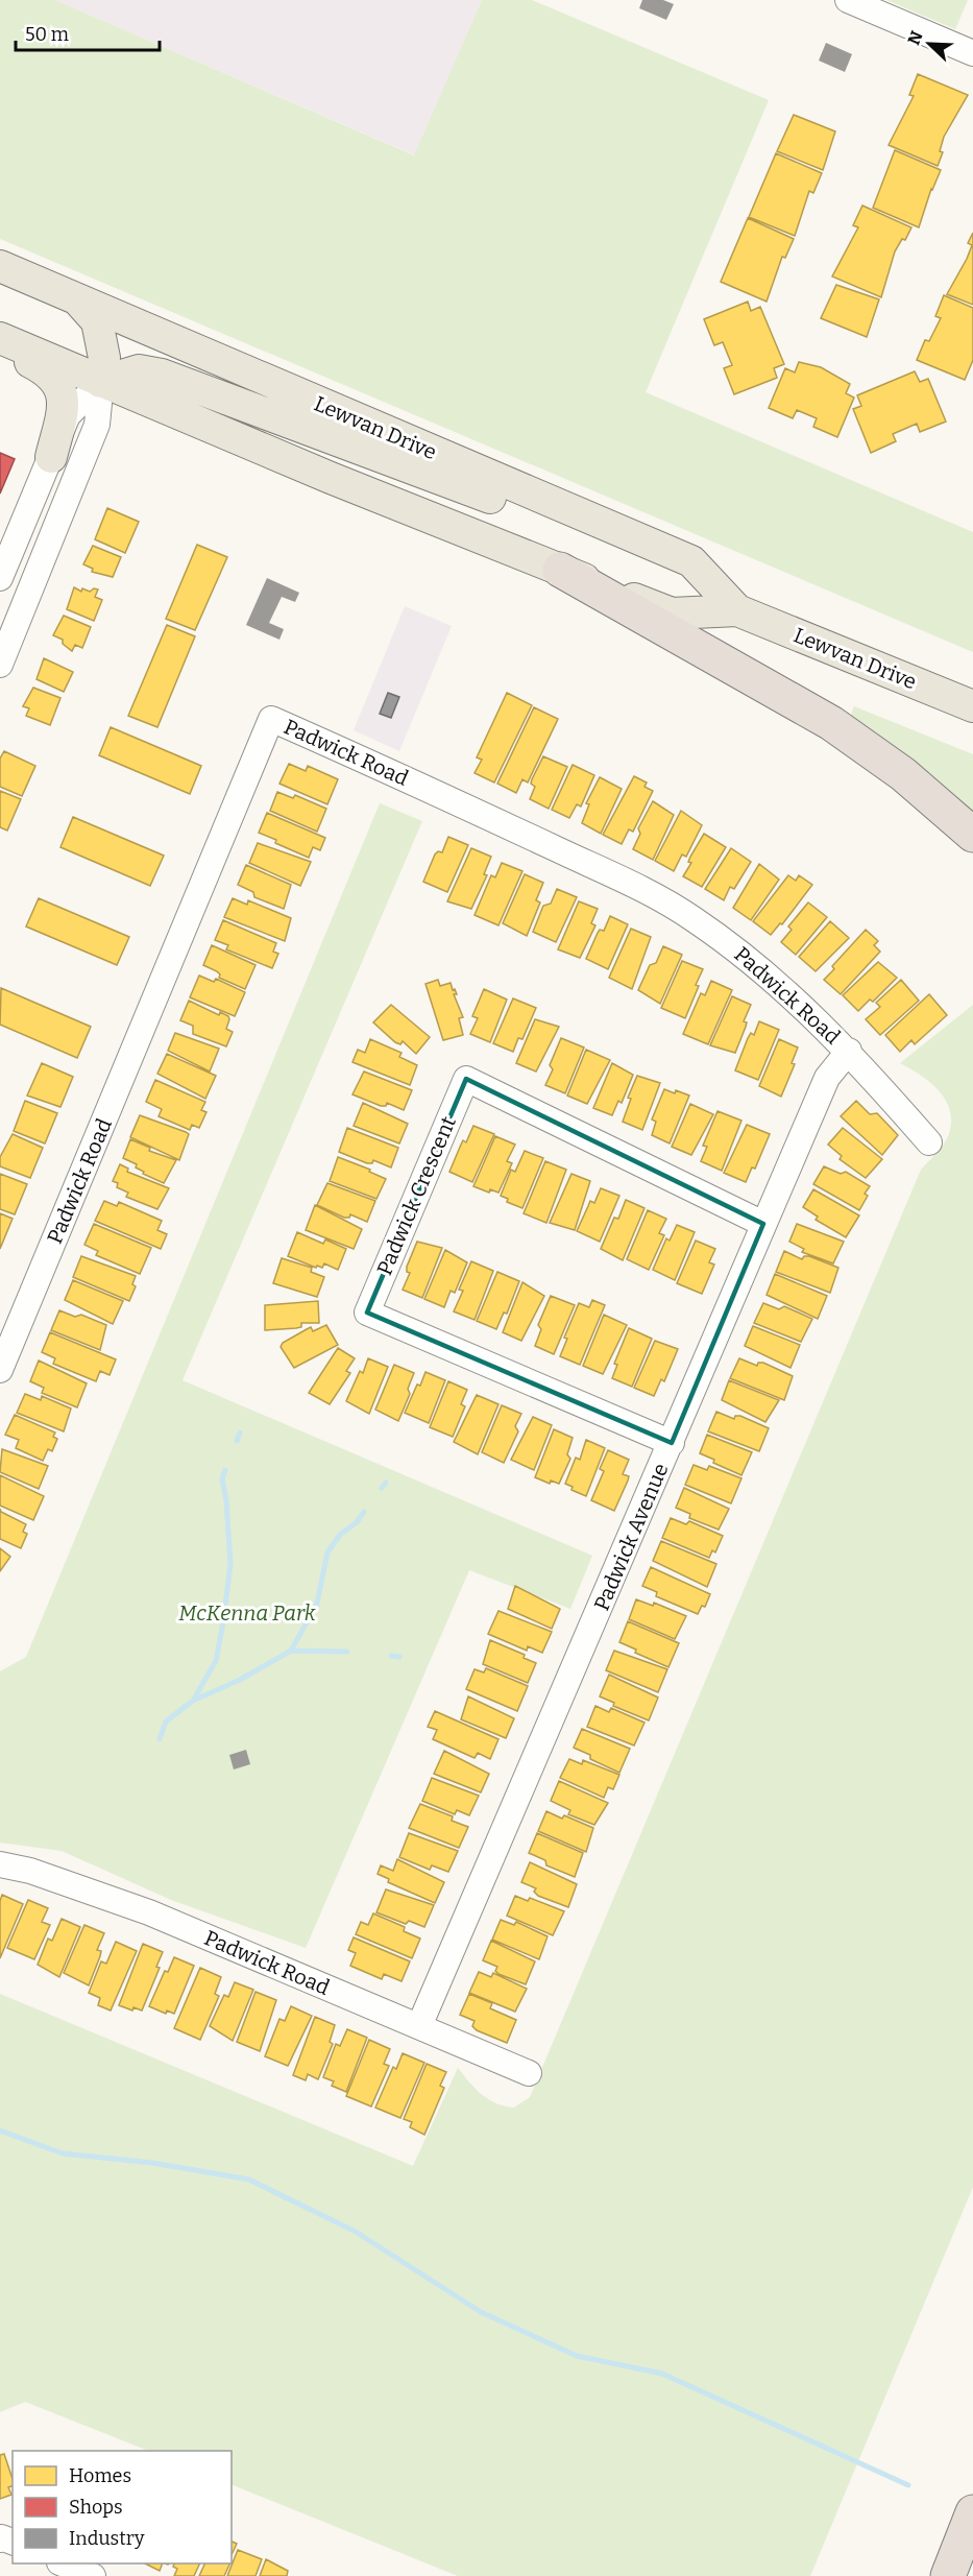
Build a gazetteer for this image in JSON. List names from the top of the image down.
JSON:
{
  "streets": {
    "main road": ["Lewvan Drive"],
    "street": ["Padwick Road", "Padwick Crescent", "Padwick Avenue"]
  },
  "crossings": [
    ["Padwick Road", "Padwick Avenue"],
    ["Padwick Crescent", "Padwick Avenue"]
  ],
  "parks": ["McKenna Park"],
  "legend": ["Homes", "Shops", "Industry"],
  "scale_bar": "50 m",
  "north": "top left"
}
